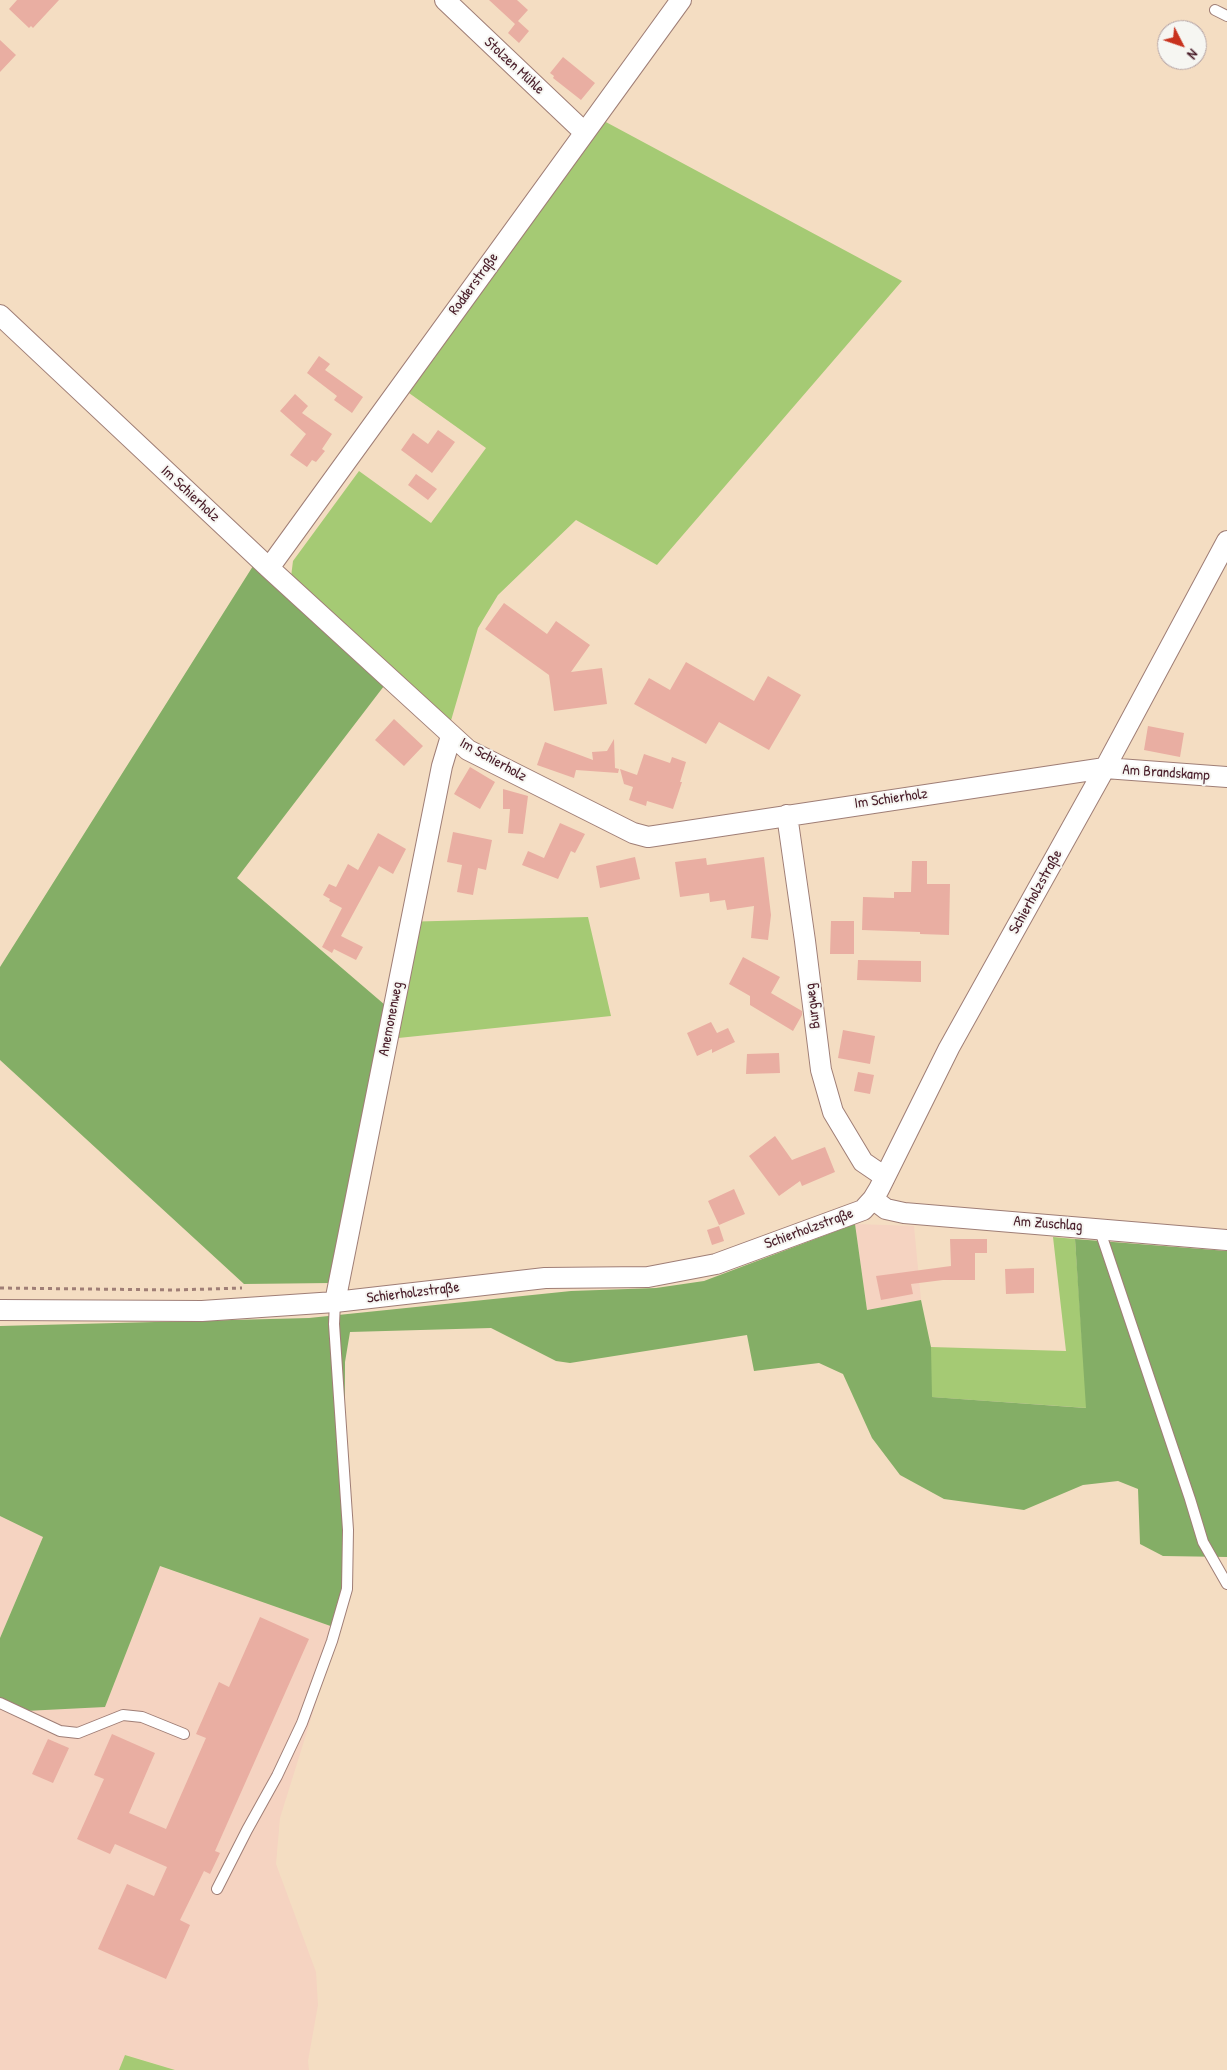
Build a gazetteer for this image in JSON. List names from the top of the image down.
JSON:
{
  "streets": {
    "street": [
      "Stolzen Mühle",
      "Rodderstraße",
      "Im Schierholz",
      "Am Brandskamp",
      "Schierholzstraße",
      "Burgweg",
      "Anemonenweg",
      "Am Zuschlag"
    ]
  },
  "crossings": [
    ["Stolzen Mühle", "Rodderstraße"],
    ["Rodderstraße", "Im Schierholz"],
    ["Im Schierholz", "Am Brandskamp"],
    ["Im Schierholz", "Schierholzstraße"],
    ["Im Schierholz", "Burgweg"],
    ["Im Schierholz", "Anemonenweg"],
    ["Am Brandskamp", "Schierholzstraße"],
    ["Schierholzstraße", "Burgweg"],
    ["Schierholzstraße", "Anemonenweg"],
    ["Schierholzstraße", "Am Zuschlag"]
  ],
  "north": "bottom right"
}
